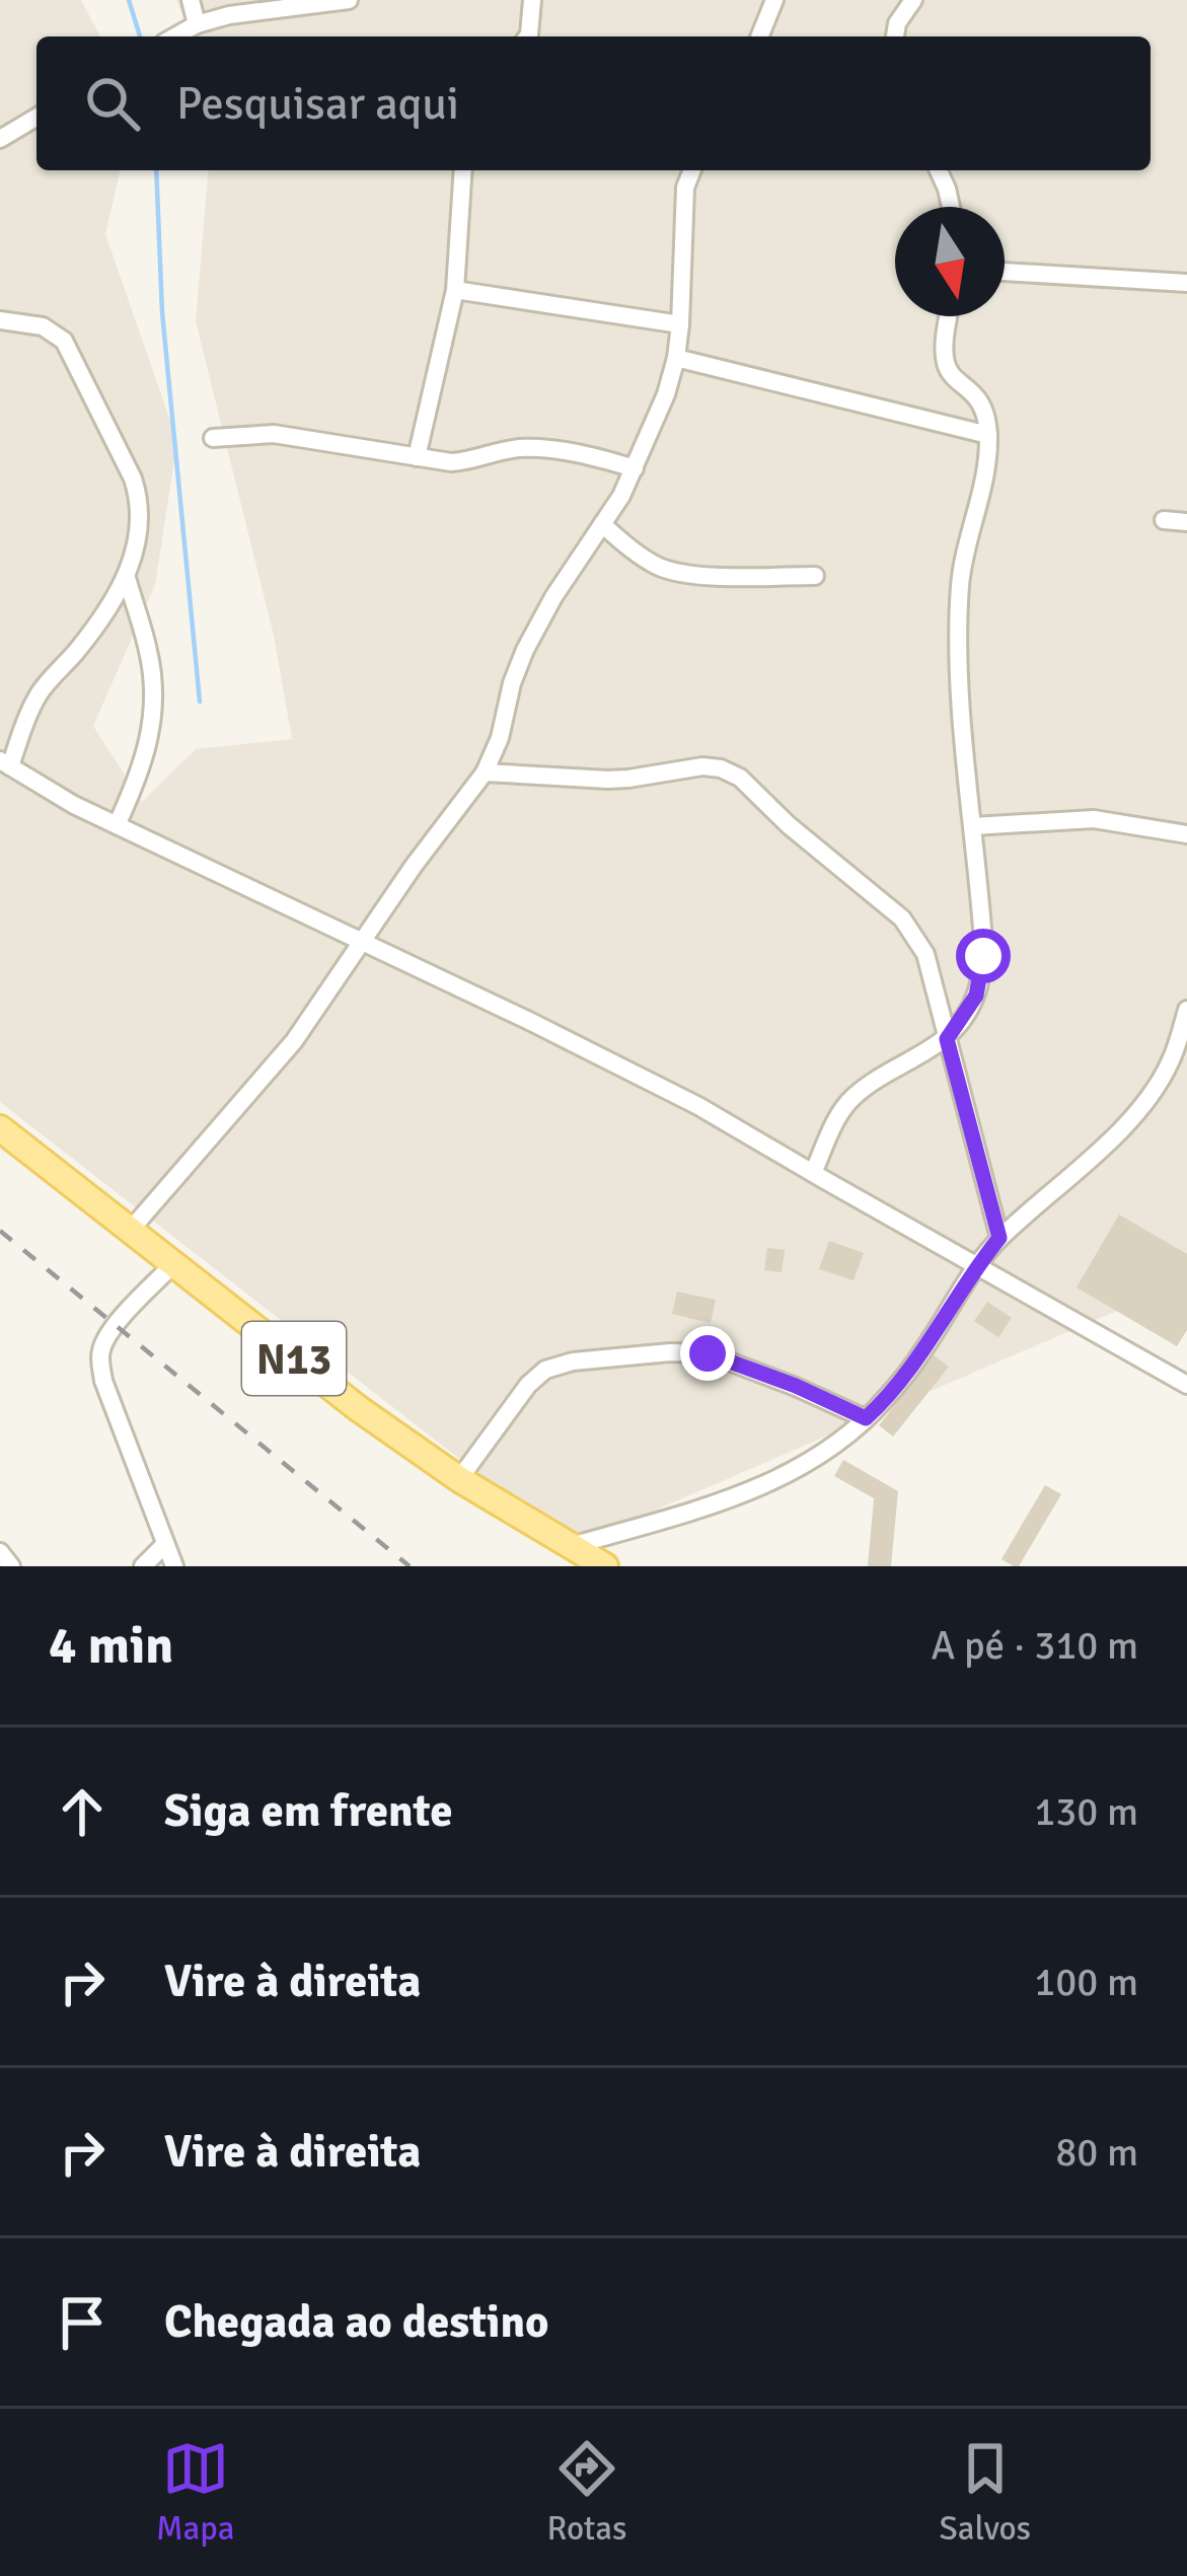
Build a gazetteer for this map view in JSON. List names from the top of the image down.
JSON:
{
  "streets": {
    "main road": ["N13"]
  },
  "north": "bottom",
  "page": {
    "search": "Pesquisar aqui",
    "heading": ["4 min", "A pé · 310 m"],
    "list": [
      ["Siga em frente", "130 m"],
      ["Vire à direita", "100 m"],
      ["Vire à direita", "80 m"],
      "Chegada ao destino"
    ],
    "nav": ["Mapa", "Rotas", "Salvos"]
  }
}
